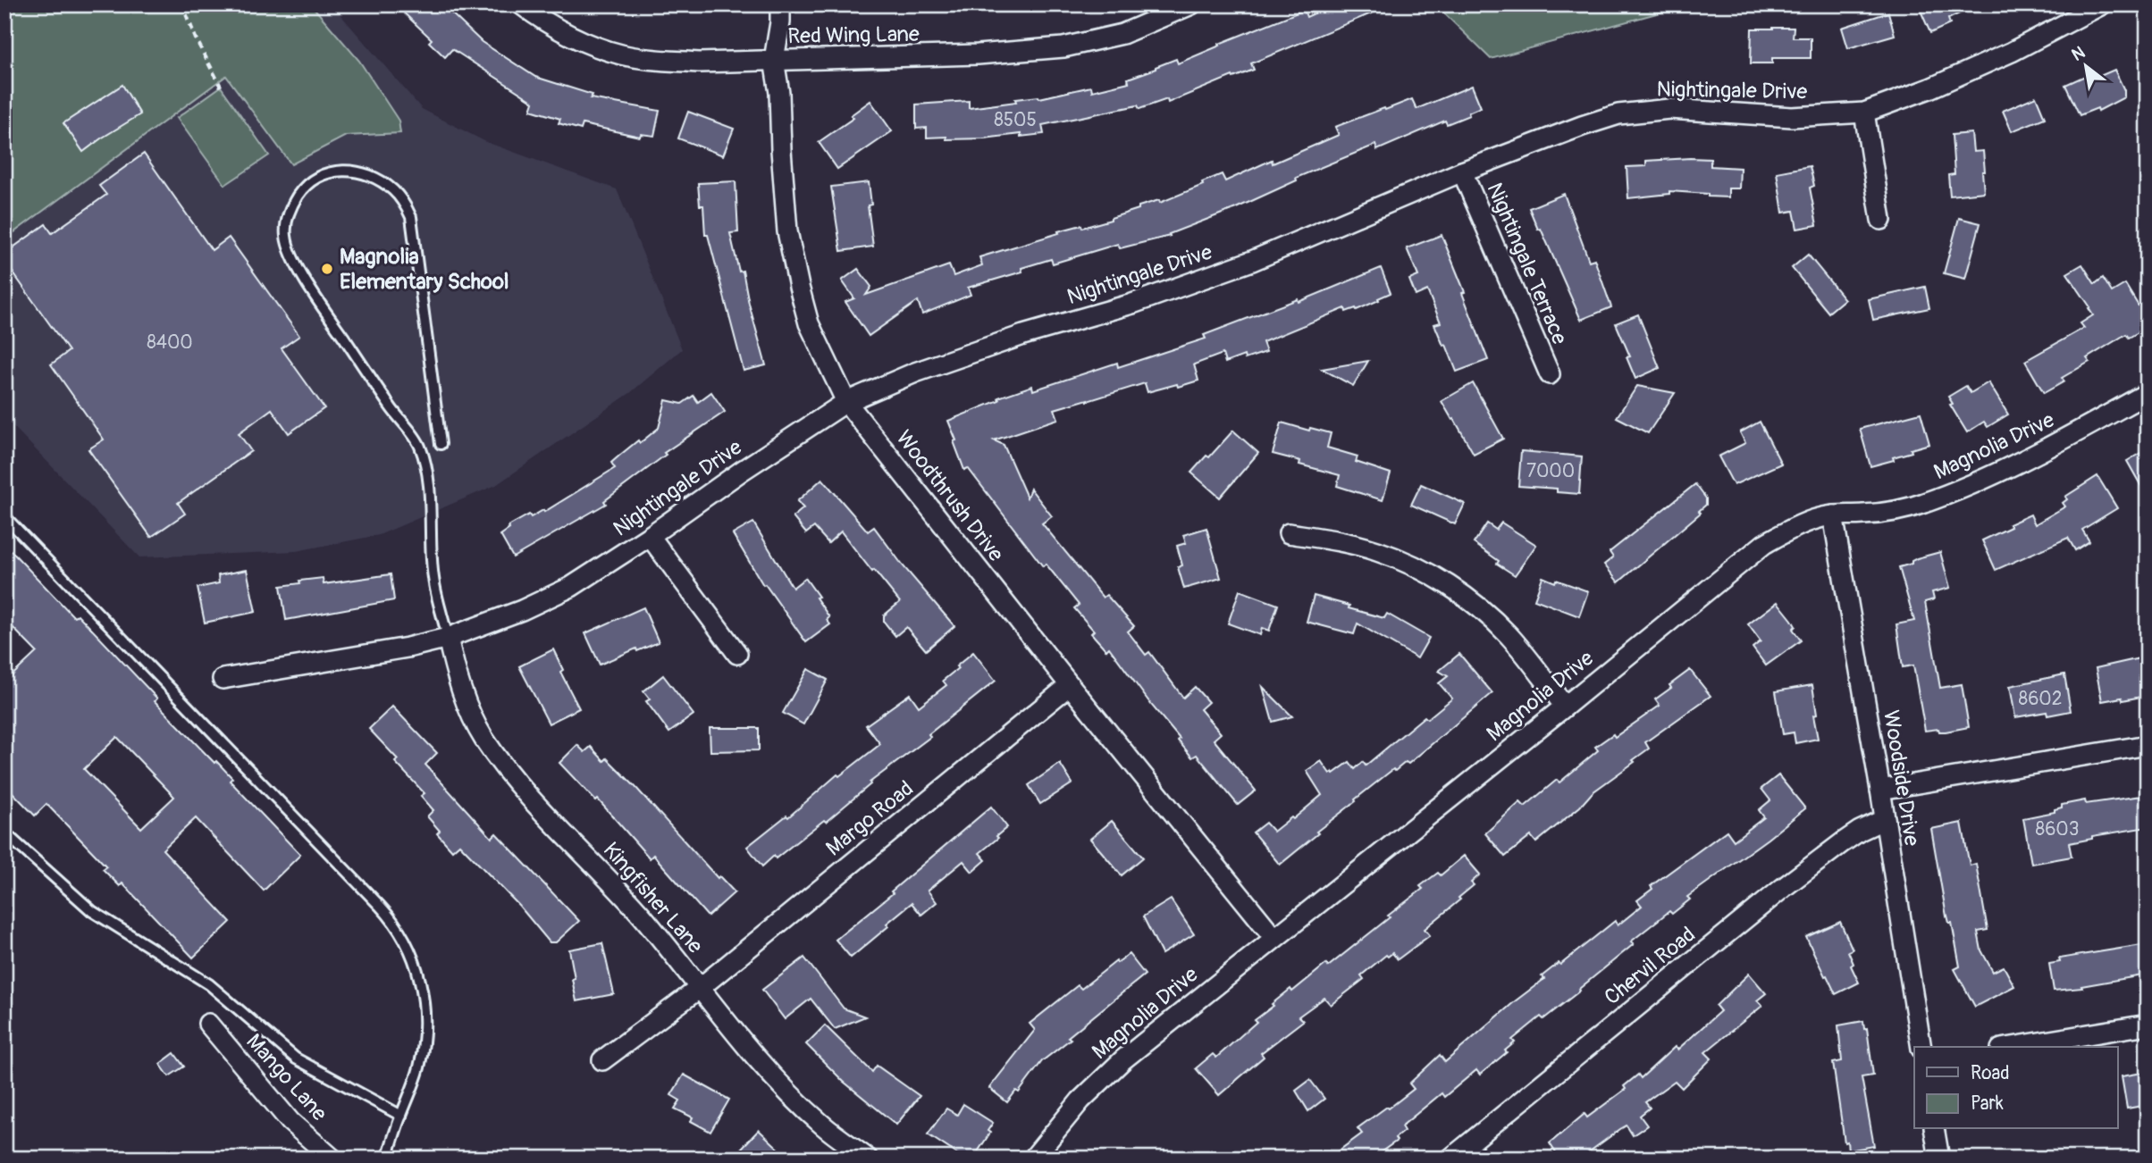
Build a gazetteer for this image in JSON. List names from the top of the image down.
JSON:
{
  "streets": {
    "street": [
      "Red Wing Lane",
      "Nightingale Drive",
      "Nightingale Terrace",
      "Magnolia Drive",
      "Woodthrush Drive",
      "Woodside Drive",
      "Margo Road",
      "Kingfisher Lane",
      "Chervil Road",
      "Mango Lane"
    ]
  },
  "crossings": [
    ["Red Wing Lane", "Woodthrush Drive"],
    ["Nightingale Drive", "Nightingale Terrace"],
    ["Nightingale Drive", "Woodthrush Drive"],
    ["Nightingale Drive", "Kingfisher Lane"],
    ["Magnolia Drive", "Woodthrush Drive"],
    ["Magnolia Drive", "Woodside Drive"],
    ["Woodthrush Drive", "Margo Road"],
    ["Woodside Drive", "Chervil Road"],
    ["Margo Road", "Kingfisher Lane"]
  ],
  "places": ["Magnolia Elementary School"],
  "house_numbers": [
    "8505",
    "8400",
    "7000",
    "8602",
    "8603"
  ],
  "legend": ["Road", "Park"],
  "north": "top left"
}
